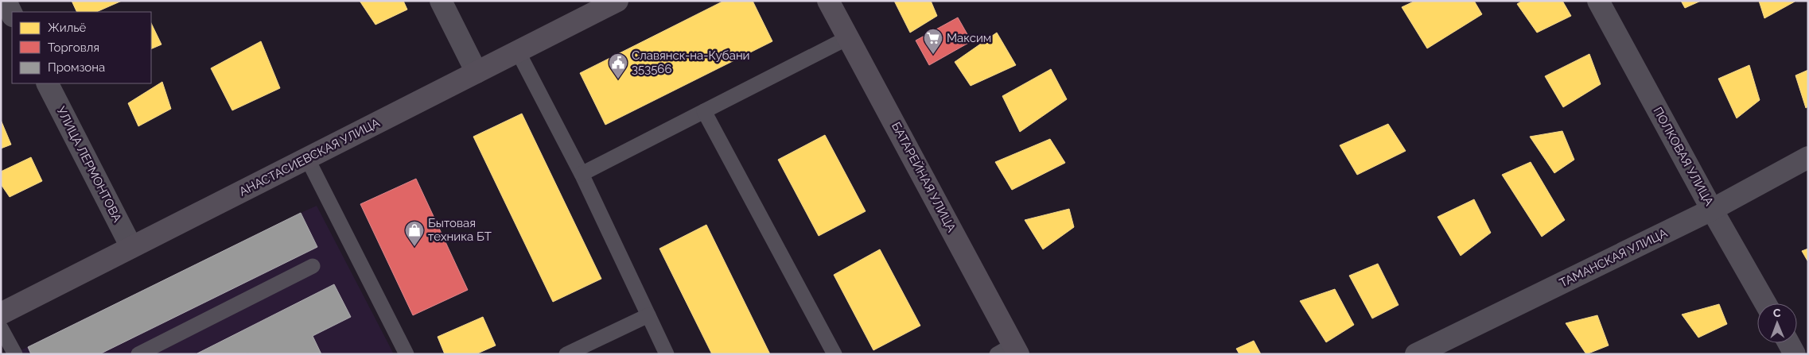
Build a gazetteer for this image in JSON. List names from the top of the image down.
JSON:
{
  "streets": {
    "street": [
      "ПОЛКОВАЯ УЛИЦА",
      "АНАСТАСИЕВСКАЯ УЛИЦА",
      "УЛИЦА ЛЕРМОНТОВА",
      "БАТАРЕЙНАЯ УЛИЦА",
      "ТАМАНСКАЯ УЛИЦА"
    ]
  },
  "crossings": [
    ["ПОЛКОВАЯ УЛИЦА", "ТАМАНСКАЯ УЛИЦА"],
    ["АНАСТАСИЕВСКАЯ УЛИЦА", "УЛИЦА ЛЕРМОНТОВА"]
  ],
  "places": {
    "supermarket": ["Максим"],
    "public building": ["Славянск-на-Кубани 353566"],
    "shop": ["Бытовая техника БТ"]
  },
  "legend": ["Жильё", "Торговля", "Промзона"],
  "north": "top"
}
